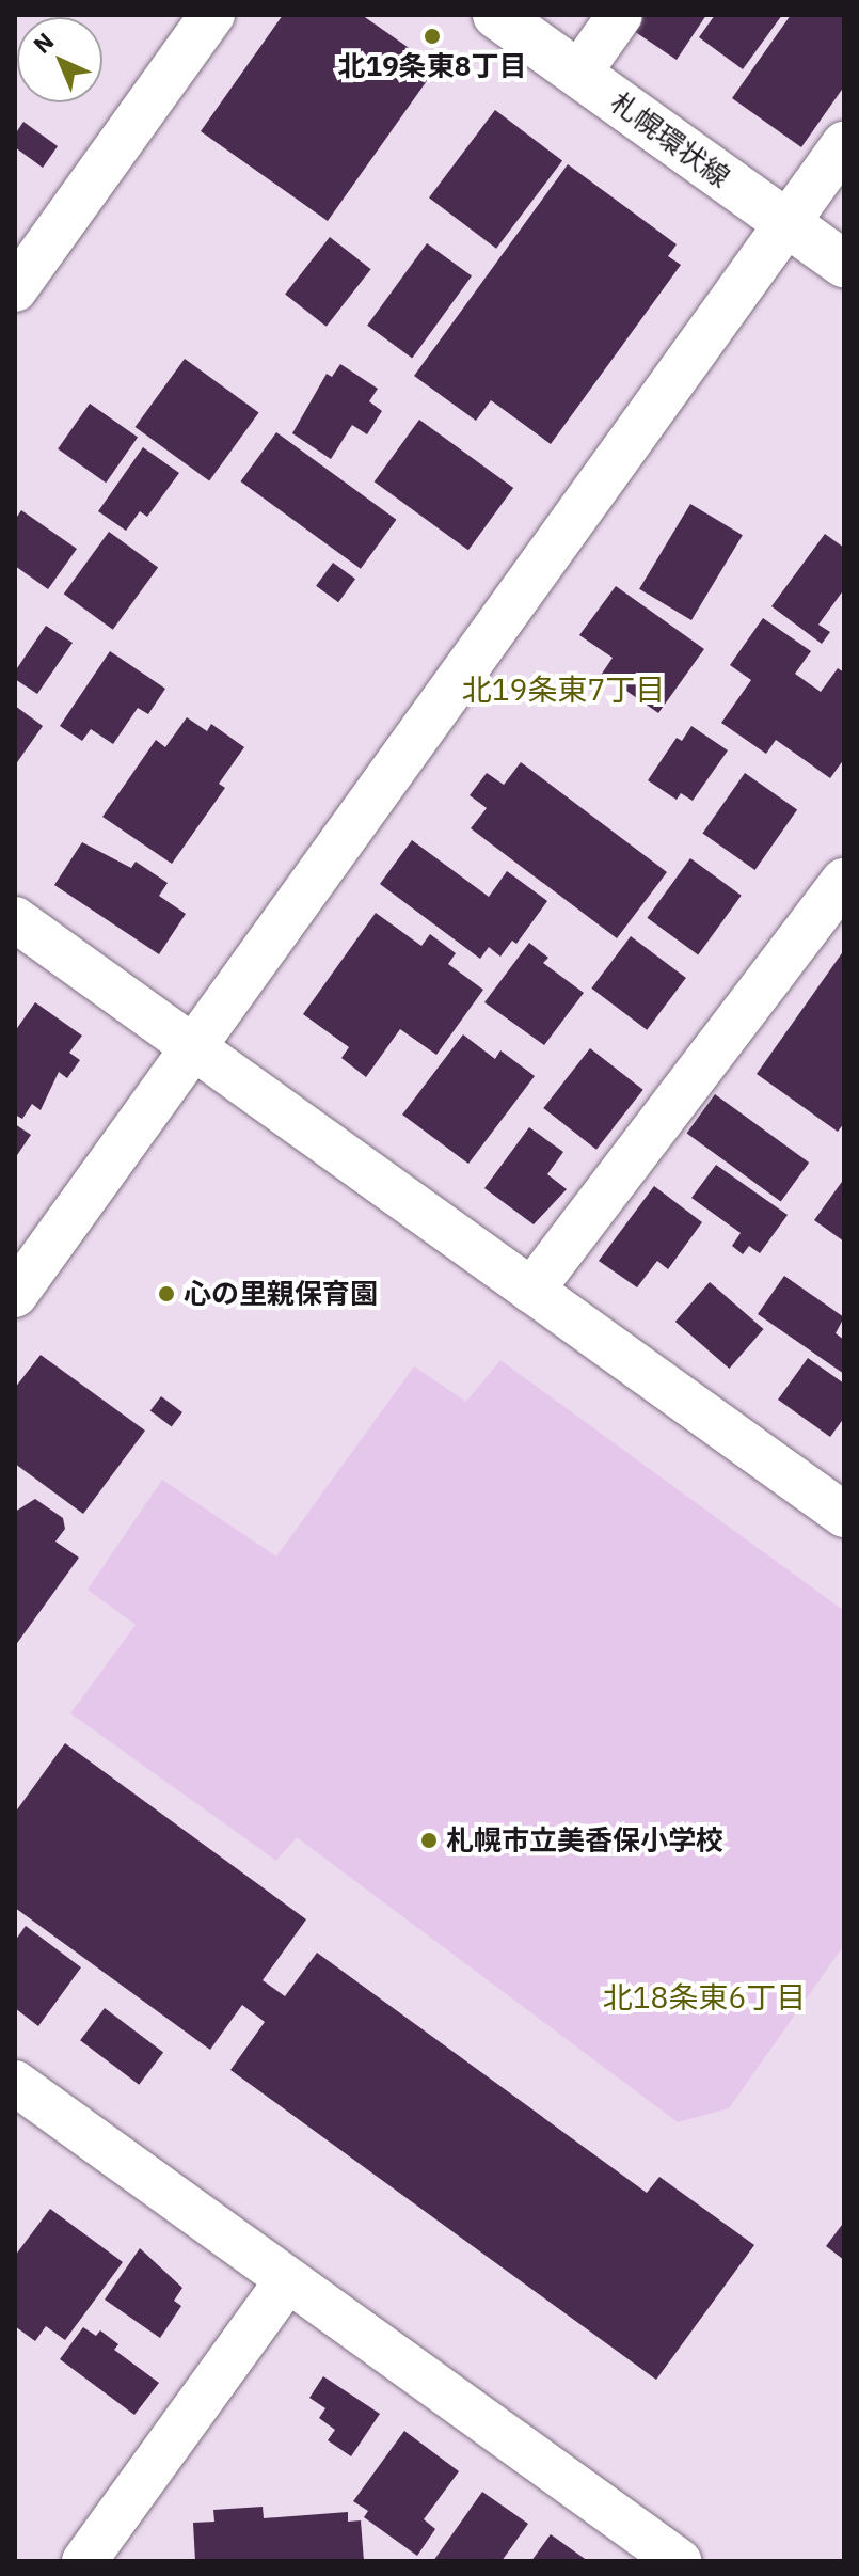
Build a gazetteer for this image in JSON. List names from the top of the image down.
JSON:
{
  "streets": {
    "main road": ["札幌環状線"]
  },
  "districts": ["北19条東7丁目", "北18条東6丁目"],
  "places": ["北19条東8丁目", "心の里親保育園", "札幌市立美香保小学校"],
  "north": "top left"
}
